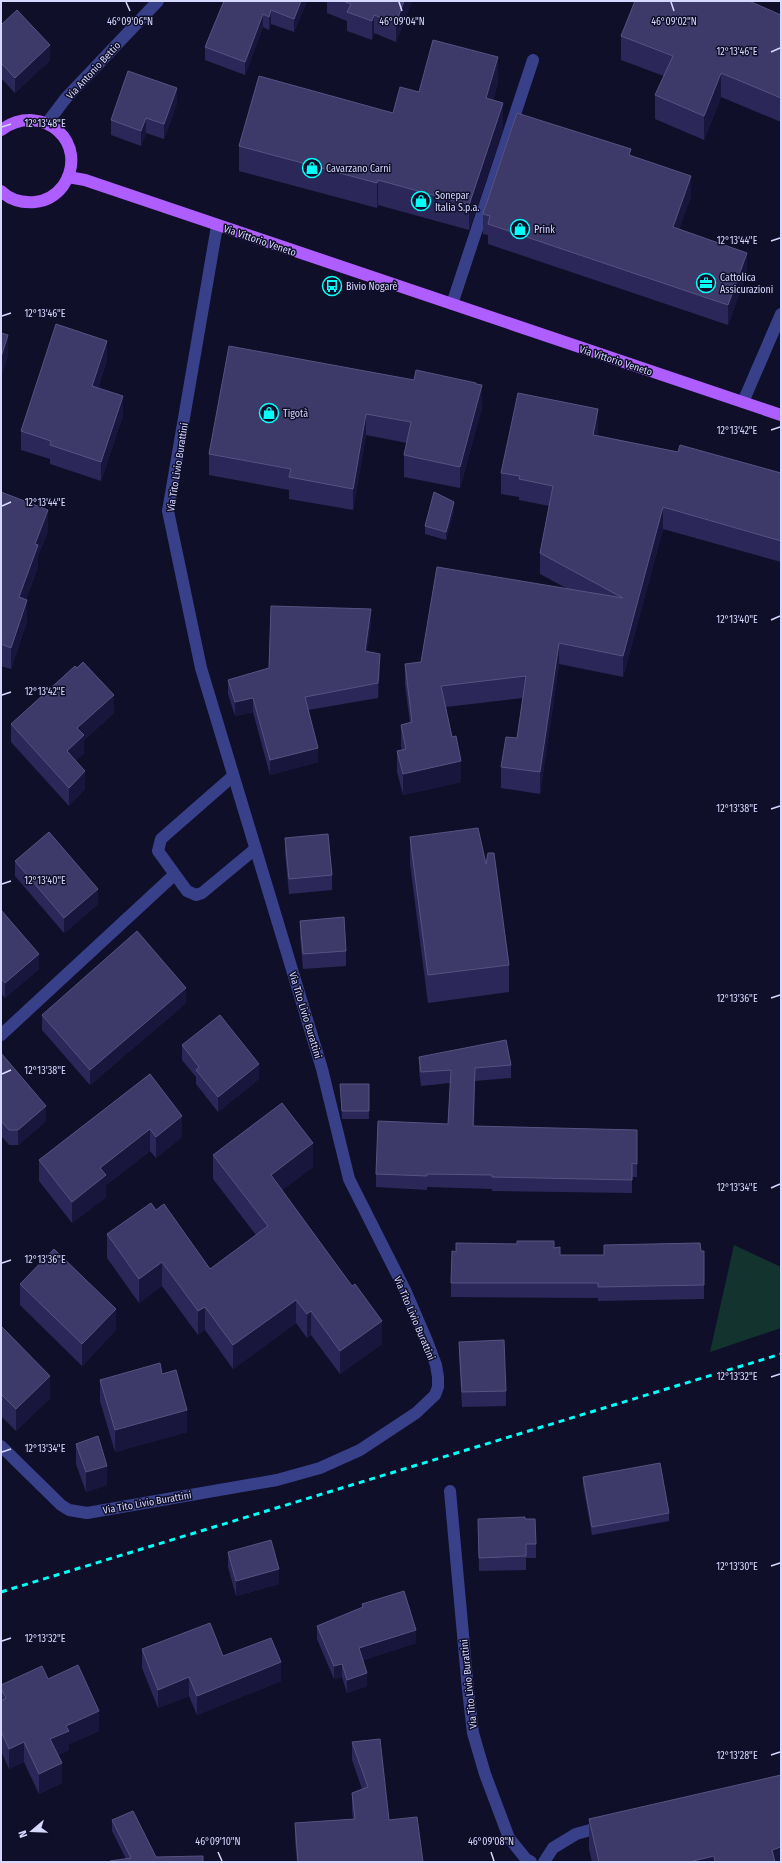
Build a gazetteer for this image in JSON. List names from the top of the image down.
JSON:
{
  "streets": {
    "main road": ["Via Vittorio Veneto"],
    "street": ["Via Antonio Bettio", "Via Tito Livio Burattini"]
  },
  "crossings": [
    ["Via Vittorio Veneto", "Via Tito Livio Burattini"]
  ],
  "places": {
    "shop": [
      "Cavarzano Carni",
      "Sonepar Italia S.p.a.",
      "Prink",
      "Tigotà"
    ],
    "office": ["Cattolica Assicurazioni"],
    "bus stop": ["Bivio Nogarè"]
  },
  "north": "left",
  "coordinates": [
    "46°09'06\"N",
    "46°09'04\"N",
    "46°09'02\"N",
    "12°13'46\"E",
    "12°13'48\"E",
    "12°13'44\"E",
    "12°13'42\"E",
    "12°13'40\"E",
    "12°13'38\"E",
    "12°13'36\"E",
    "12°13'34\"E",
    "12°13'32\"E",
    "12°13'30\"E",
    "12°13'28\"E",
    "46°09'10\"N",
    "46°09'08\"N"
  ]
}
